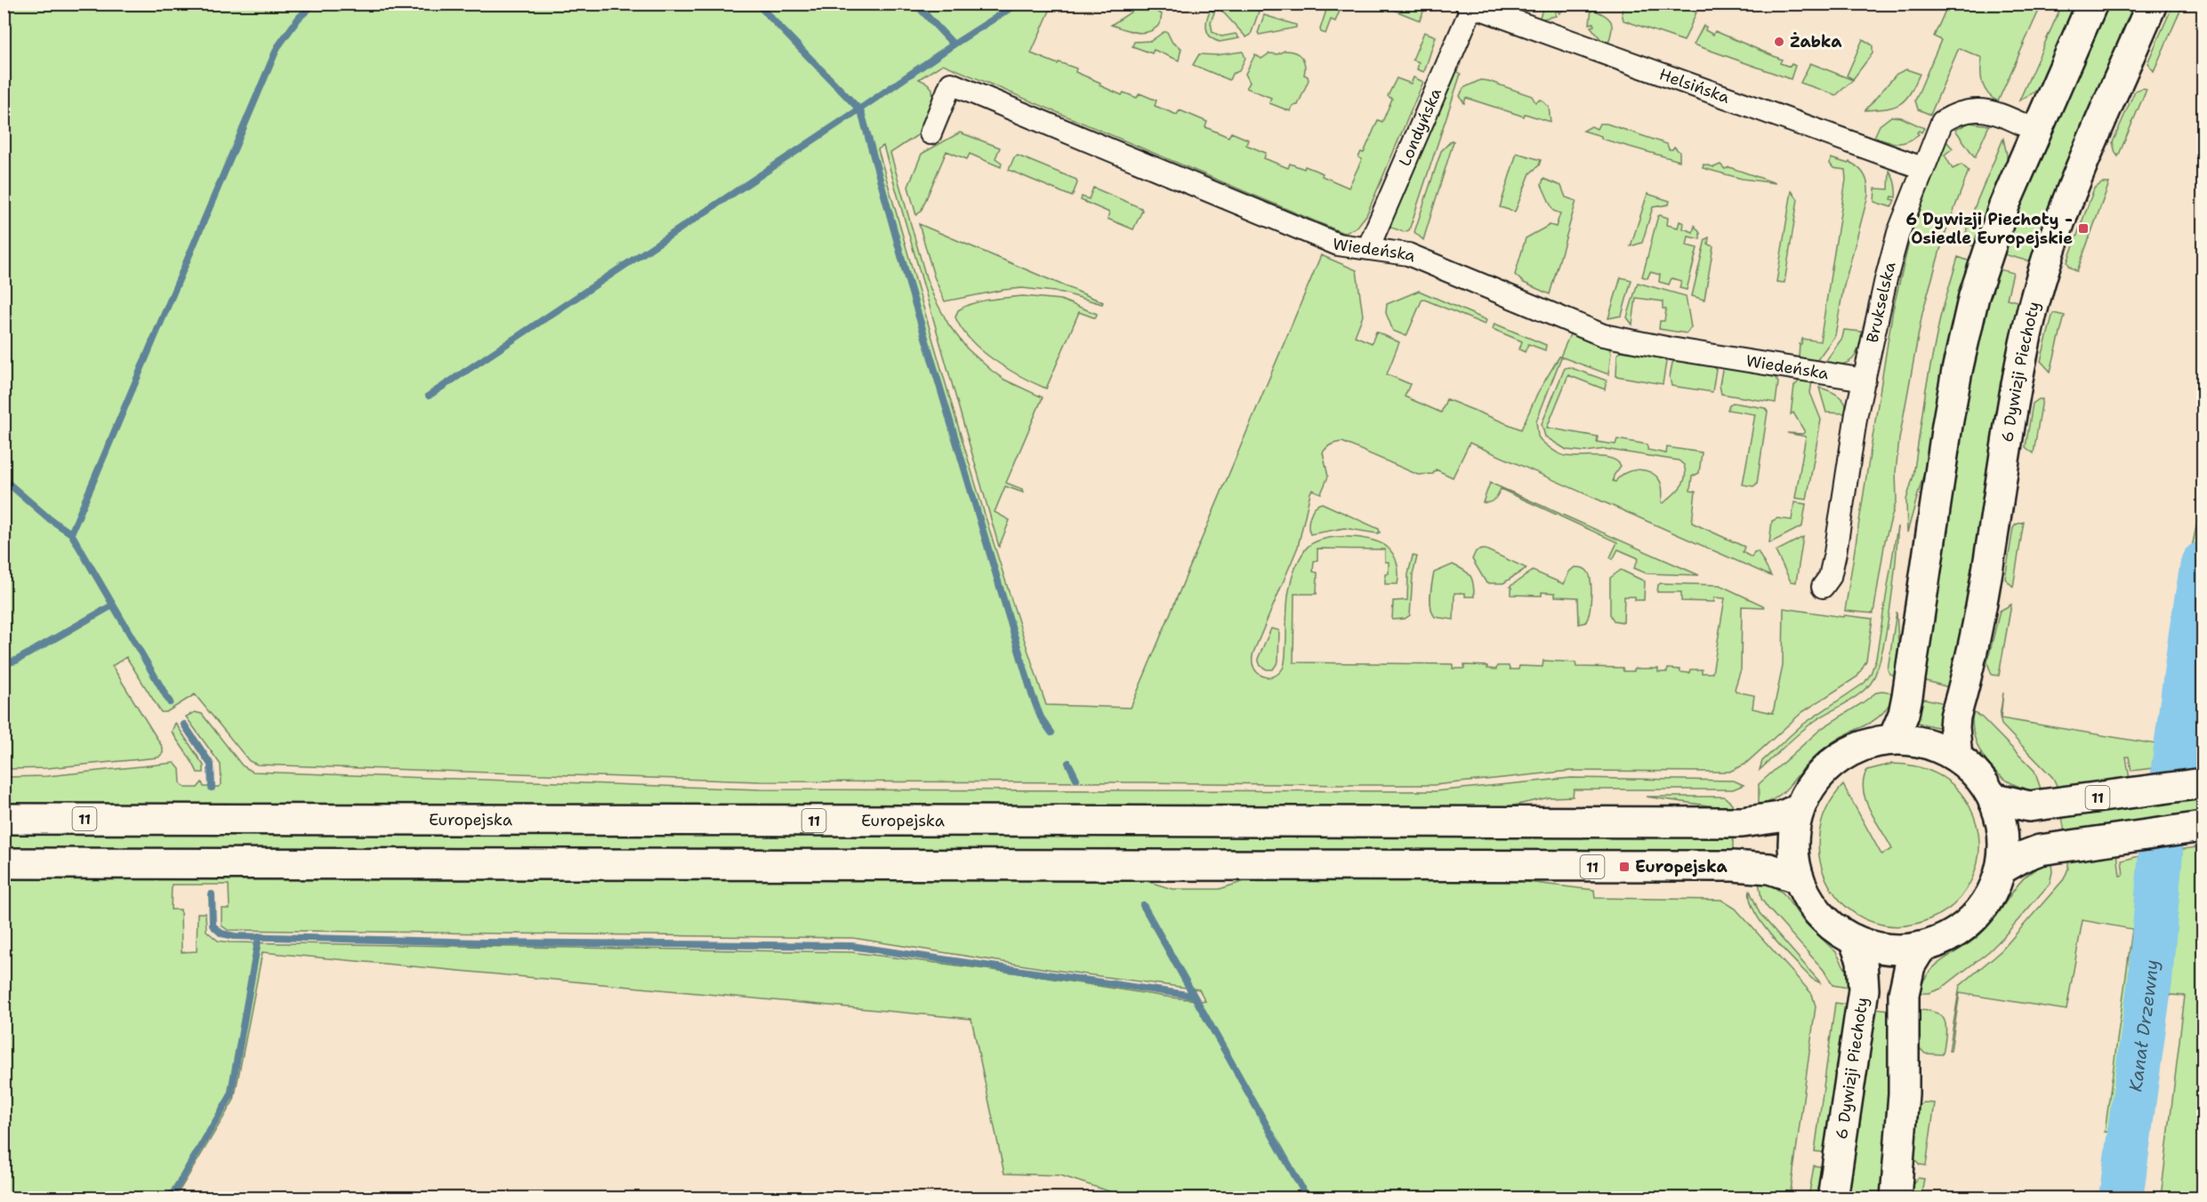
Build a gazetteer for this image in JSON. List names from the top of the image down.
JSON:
{
  "streets": {
    "main road": ["6 Dywizji Piechoty", "11", "Europejska"],
    "street": [
      "Helsińska",
      "Londyńska",
      "Wiedeńska",
      "Brukselska"
    ]
  },
  "crossings": [
    ["Helsińska", "Londyńska"],
    ["Helsińska", "Brukselska"],
    ["Londyńska", "Wiedeńska"],
    ["Wiedeńska", "Brukselska"]
  ],
  "water": ["Kanał Drzewny"],
  "places": {
    "other": ["Żabka"],
    "transit": ["6 Dywizji Piechoty - Osiedle Europejskie", "Europejska"]
  }
}
